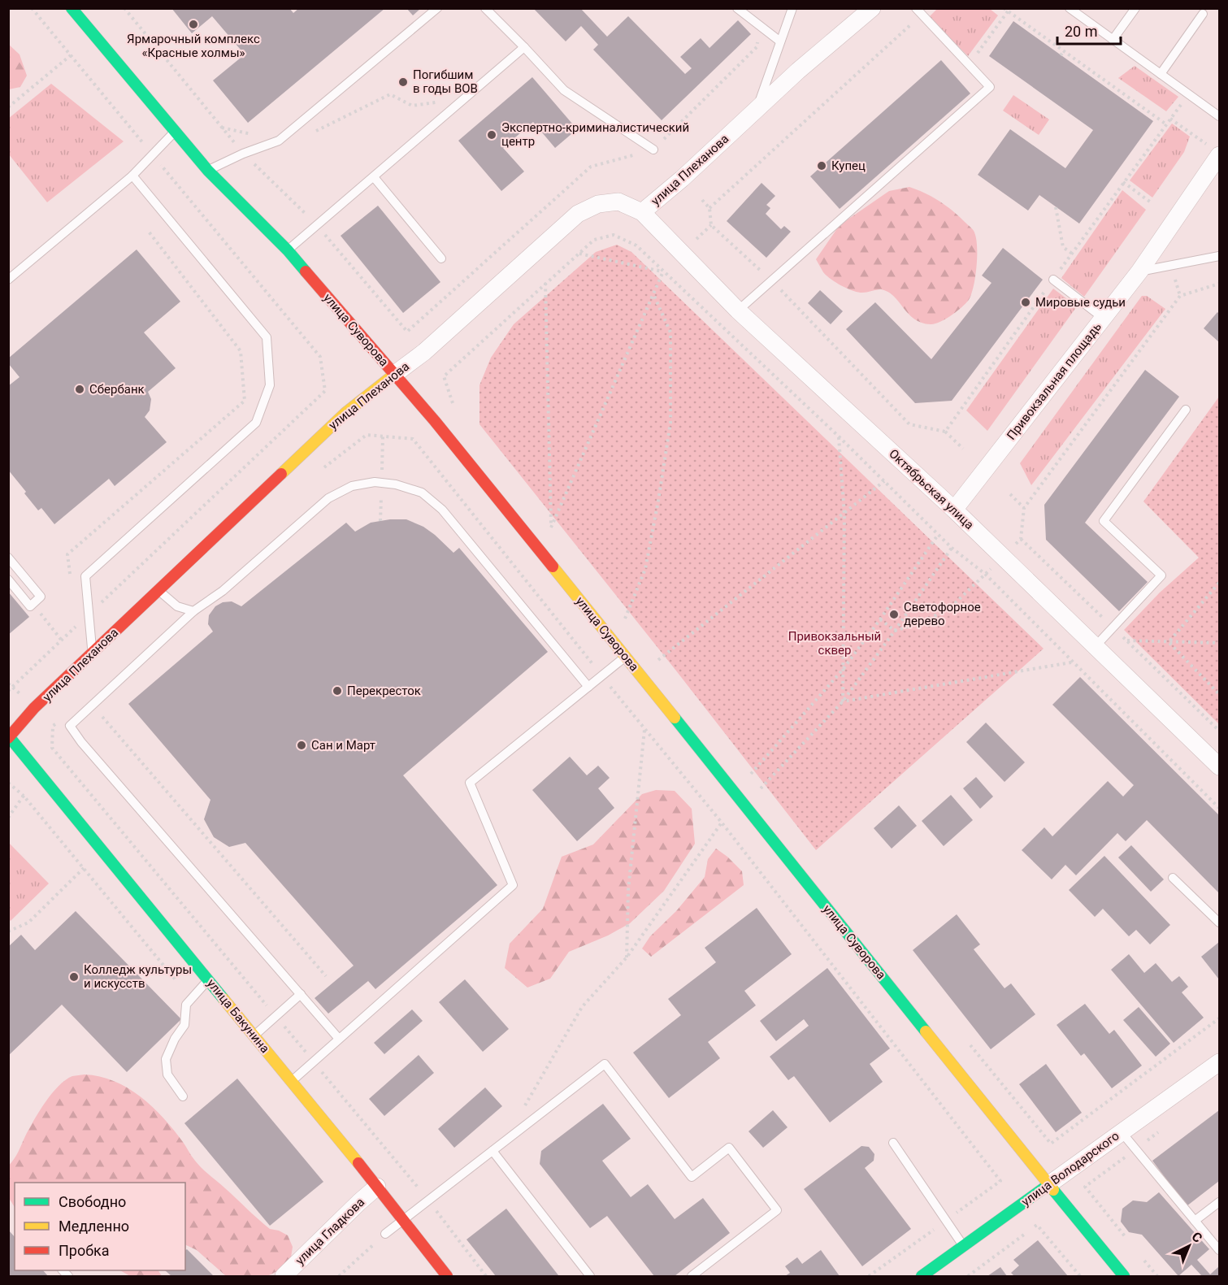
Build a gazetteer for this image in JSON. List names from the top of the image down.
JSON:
{
  "streets": {
    "main road": [
      "улица Плеханова",
      "улица Суворова",
      "улица Бакунина",
      "улица Володарского"
    ],
    "street": ["Привокзальная площадь", "Октябрьская улица", "улица Гладкова"]
  },
  "crossings": [
    ["улица Плеханова", "улица Суворова"],
    ["улица Плеханова", "Октябрьская улица"],
    ["улица Плеханова", "улица Бакунина"],
    ["улица Суворова", "улица Володарского"],
    ["Привокзальная площадь", "Октябрьская улица"],
    ["улица Бакунина", "улица Гладкова"]
  ],
  "parks": ["Привокзальный сквер"],
  "places": [
    "Ярмарочный комплекс «Красные холмы»",
    "Погибшим в годы ВОВ",
    "Экспертно-криминалистический центр",
    "Купец",
    "Мировые судьи",
    "Сбербанк",
    "Светофорное дерево",
    "Перекресток",
    "Сан и Март",
    "Колледж культуры и искусств"
  ],
  "legend": ["Свободно", "Медленно", "Пробка"],
  "scale_bar": "20 m",
  "north": "top right"
}
